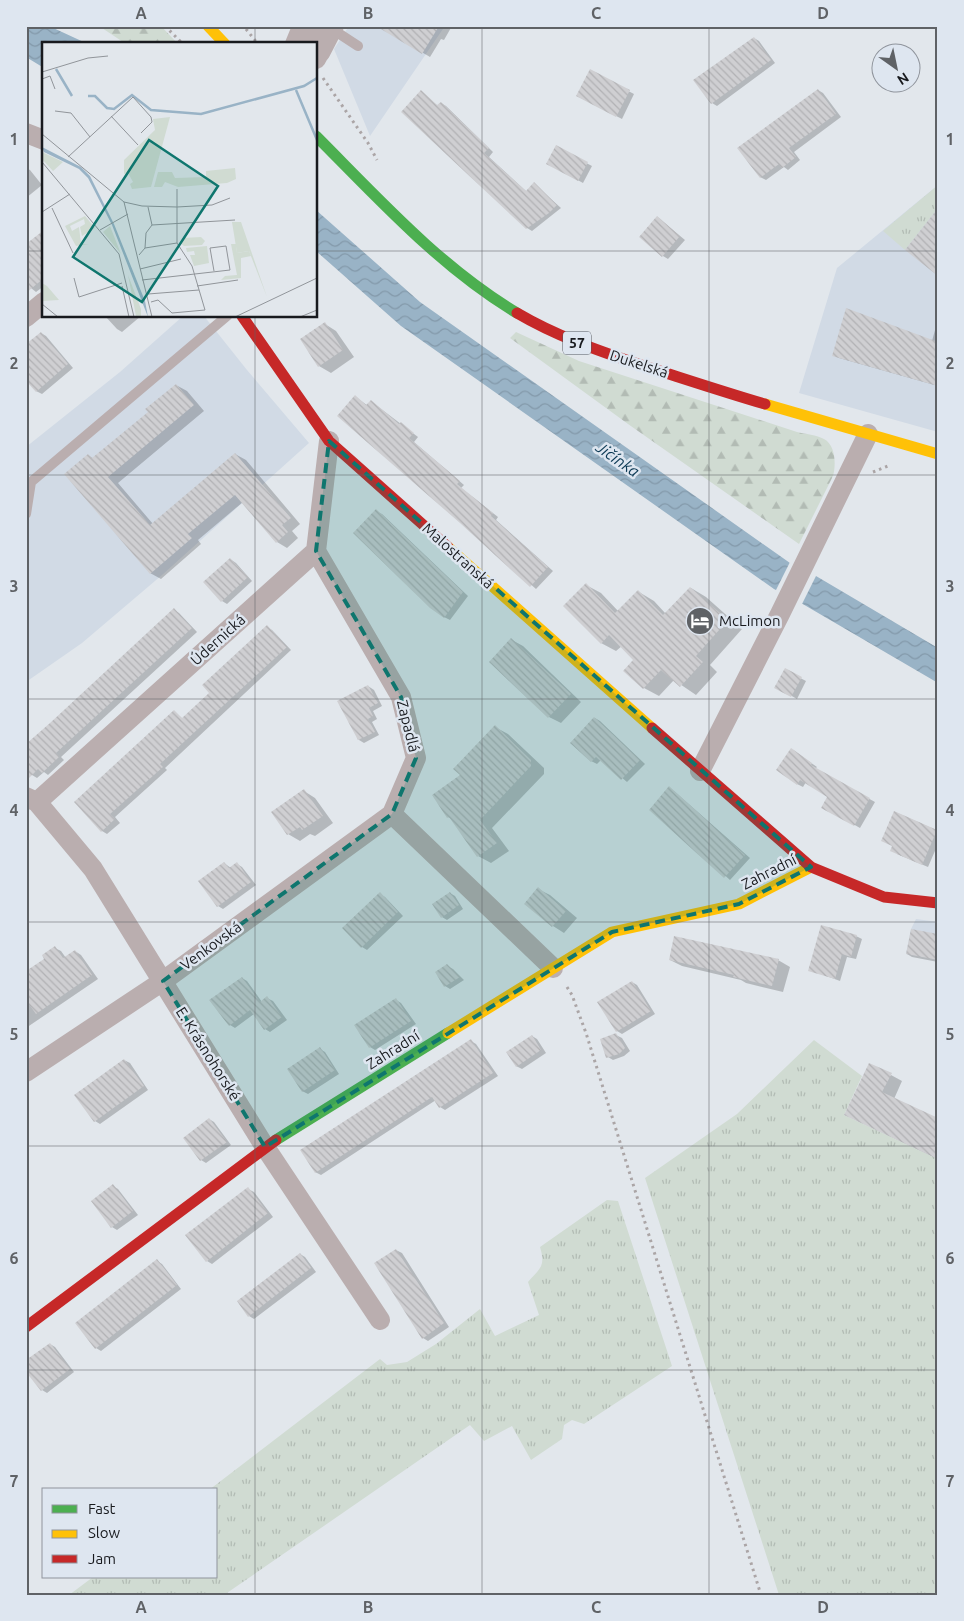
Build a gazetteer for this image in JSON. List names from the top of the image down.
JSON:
{
  "streets": {
    "street": [
      "57",
      "Dukelská",
      "Malostranská",
      "Údernická",
      "Zapadlá",
      "Zahradní",
      "Venkovská",
      "E. Krásnohorské"
    ]
  },
  "crossings": [
    ["Malostranská", "Zahradní"],
    ["Údernická", "Zapadlá"],
    ["Údernická", "E. Krásnohorské"],
    ["Zapadlá", "Venkovská"],
    ["Zahradní", "E. Krásnohorské"],
    ["Venkovská", "E. Krásnohorské"]
  ],
  "water": ["Jičínka"],
  "places": {
    "hotel": ["McLimon"]
  },
  "legend": ["Fast", "Slow", "Jam"],
  "north": "bottom right",
  "grid": {
    "columns": [
      "A",
      "B",
      "C",
      "D"
    ],
    "rows": [
      "1",
      "2",
      "3",
      "4",
      "5",
      "6",
      "7"
    ]
  }
}
